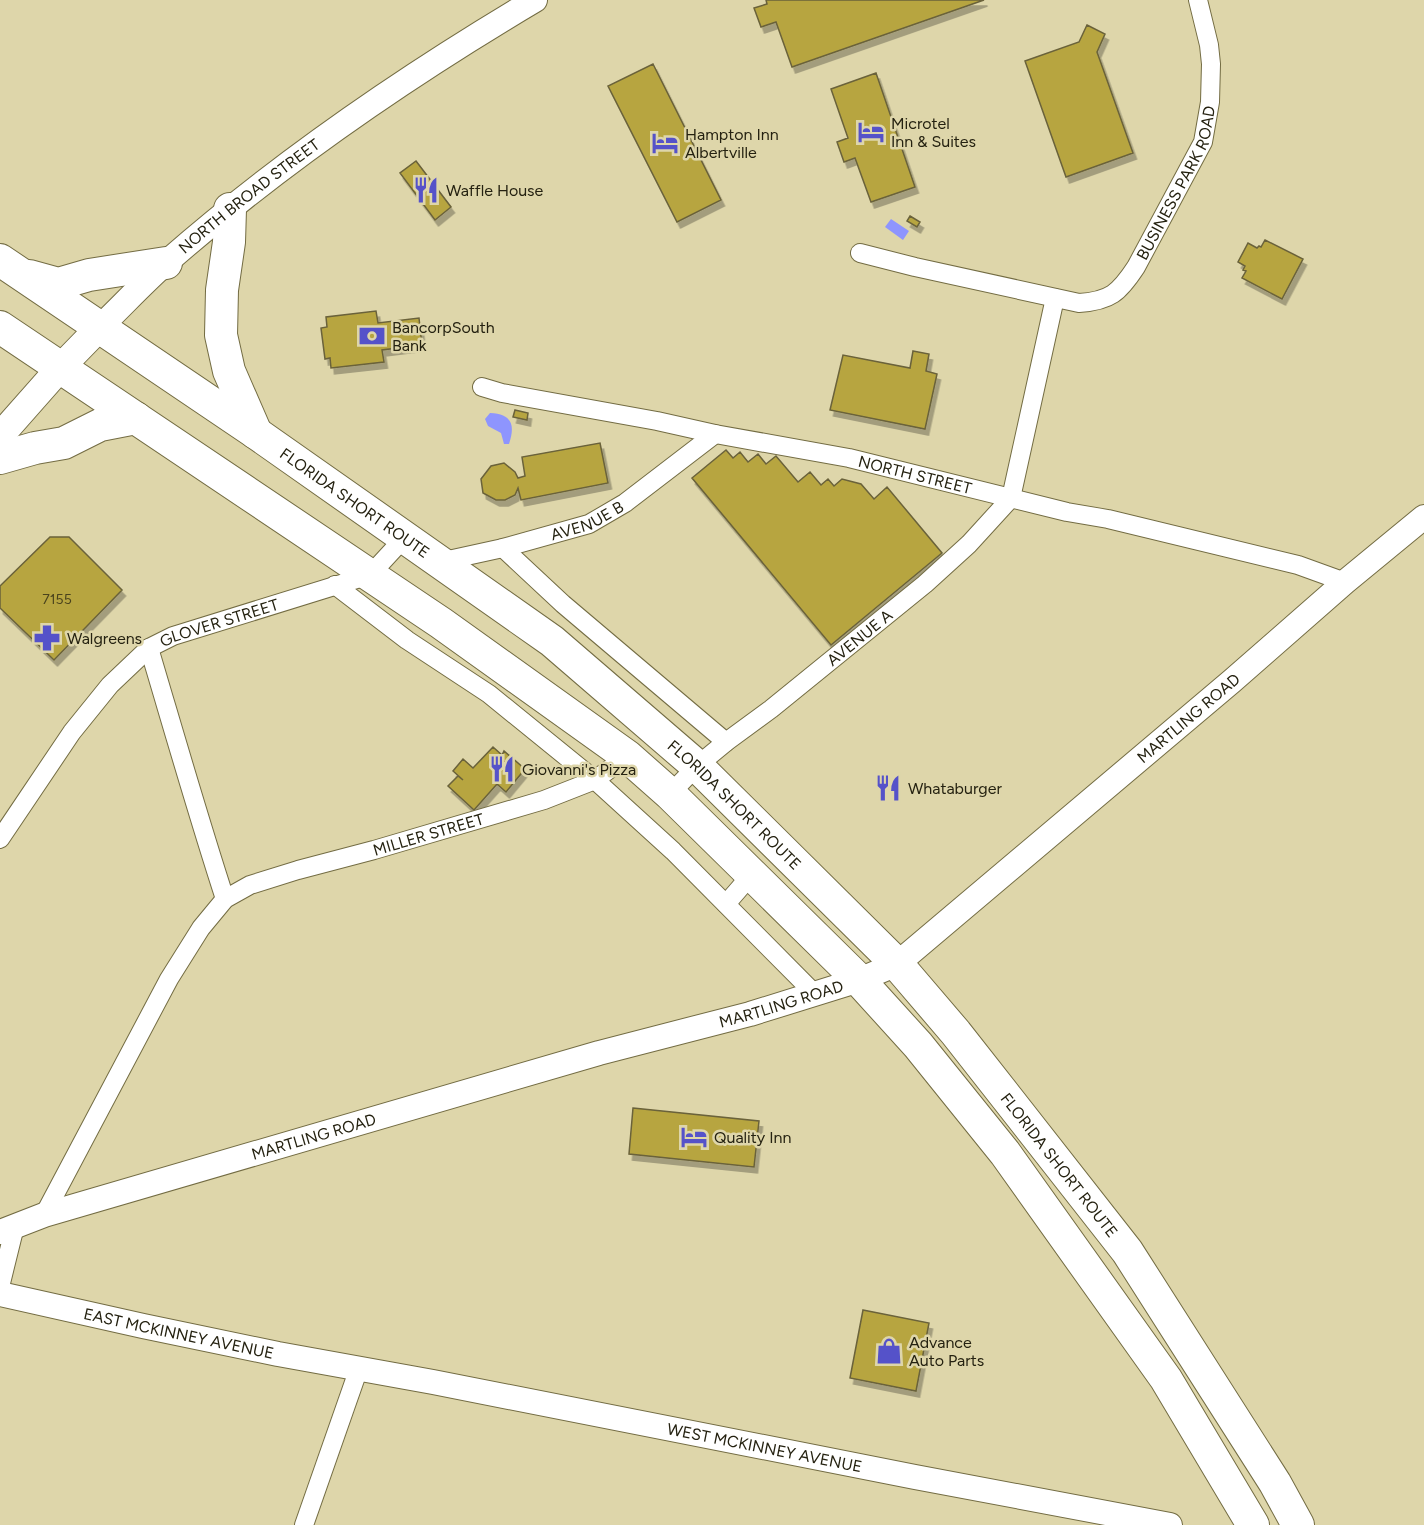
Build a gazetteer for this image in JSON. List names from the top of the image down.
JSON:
{
  "streets": {
    "highway": ["FLORIDA SHORT ROUTE"],
    "main road": ["NORTH BROAD STREET"],
    "street": [
      "BUSINESS PARK ROAD",
      "NORTH STREET",
      "AVENUE B",
      "GLOVER STREET",
      "AVENUE A",
      "MARTLING ROAD",
      "MILLER STREET",
      "EAST MCKINNEY AVENUE",
      "WEST MCKINNEY AVENUE"
    ]
  },
  "crossings": [
    ["NORTH BROAD STREET", "FLORIDA SHORT ROUTE"],
    ["NORTH STREET", "AVENUE B"],
    ["NORTH STREET", "AVENUE A"],
    ["NORTH STREET", "MARTLING ROAD"],
    ["FLORIDA SHORT ROUTE", "AVENUE B"],
    ["FLORIDA SHORT ROUTE", "AVENUE A"],
    ["FLORIDA SHORT ROUTE", "MARTLING ROAD"],
    ["MARTLING ROAD", "MILLER STREET"],
    ["EAST MCKINNEY AVENUE", "WEST MCKINNEY AVENUE"]
  ],
  "places": {
    "hotel": ["Microtel Inn & Suites", "Hampton Inn Albertville", "Quality Inn"],
    "restaurant": ["Waffle House", "Giovanni's Pizza", "Whataburger"],
    "bank": ["BancorpSouth Bank"],
    "pharmacy": ["Walgreens"],
    "shop": ["Advance Auto Parts"]
  },
  "house_numbers": ["7155"]
}
